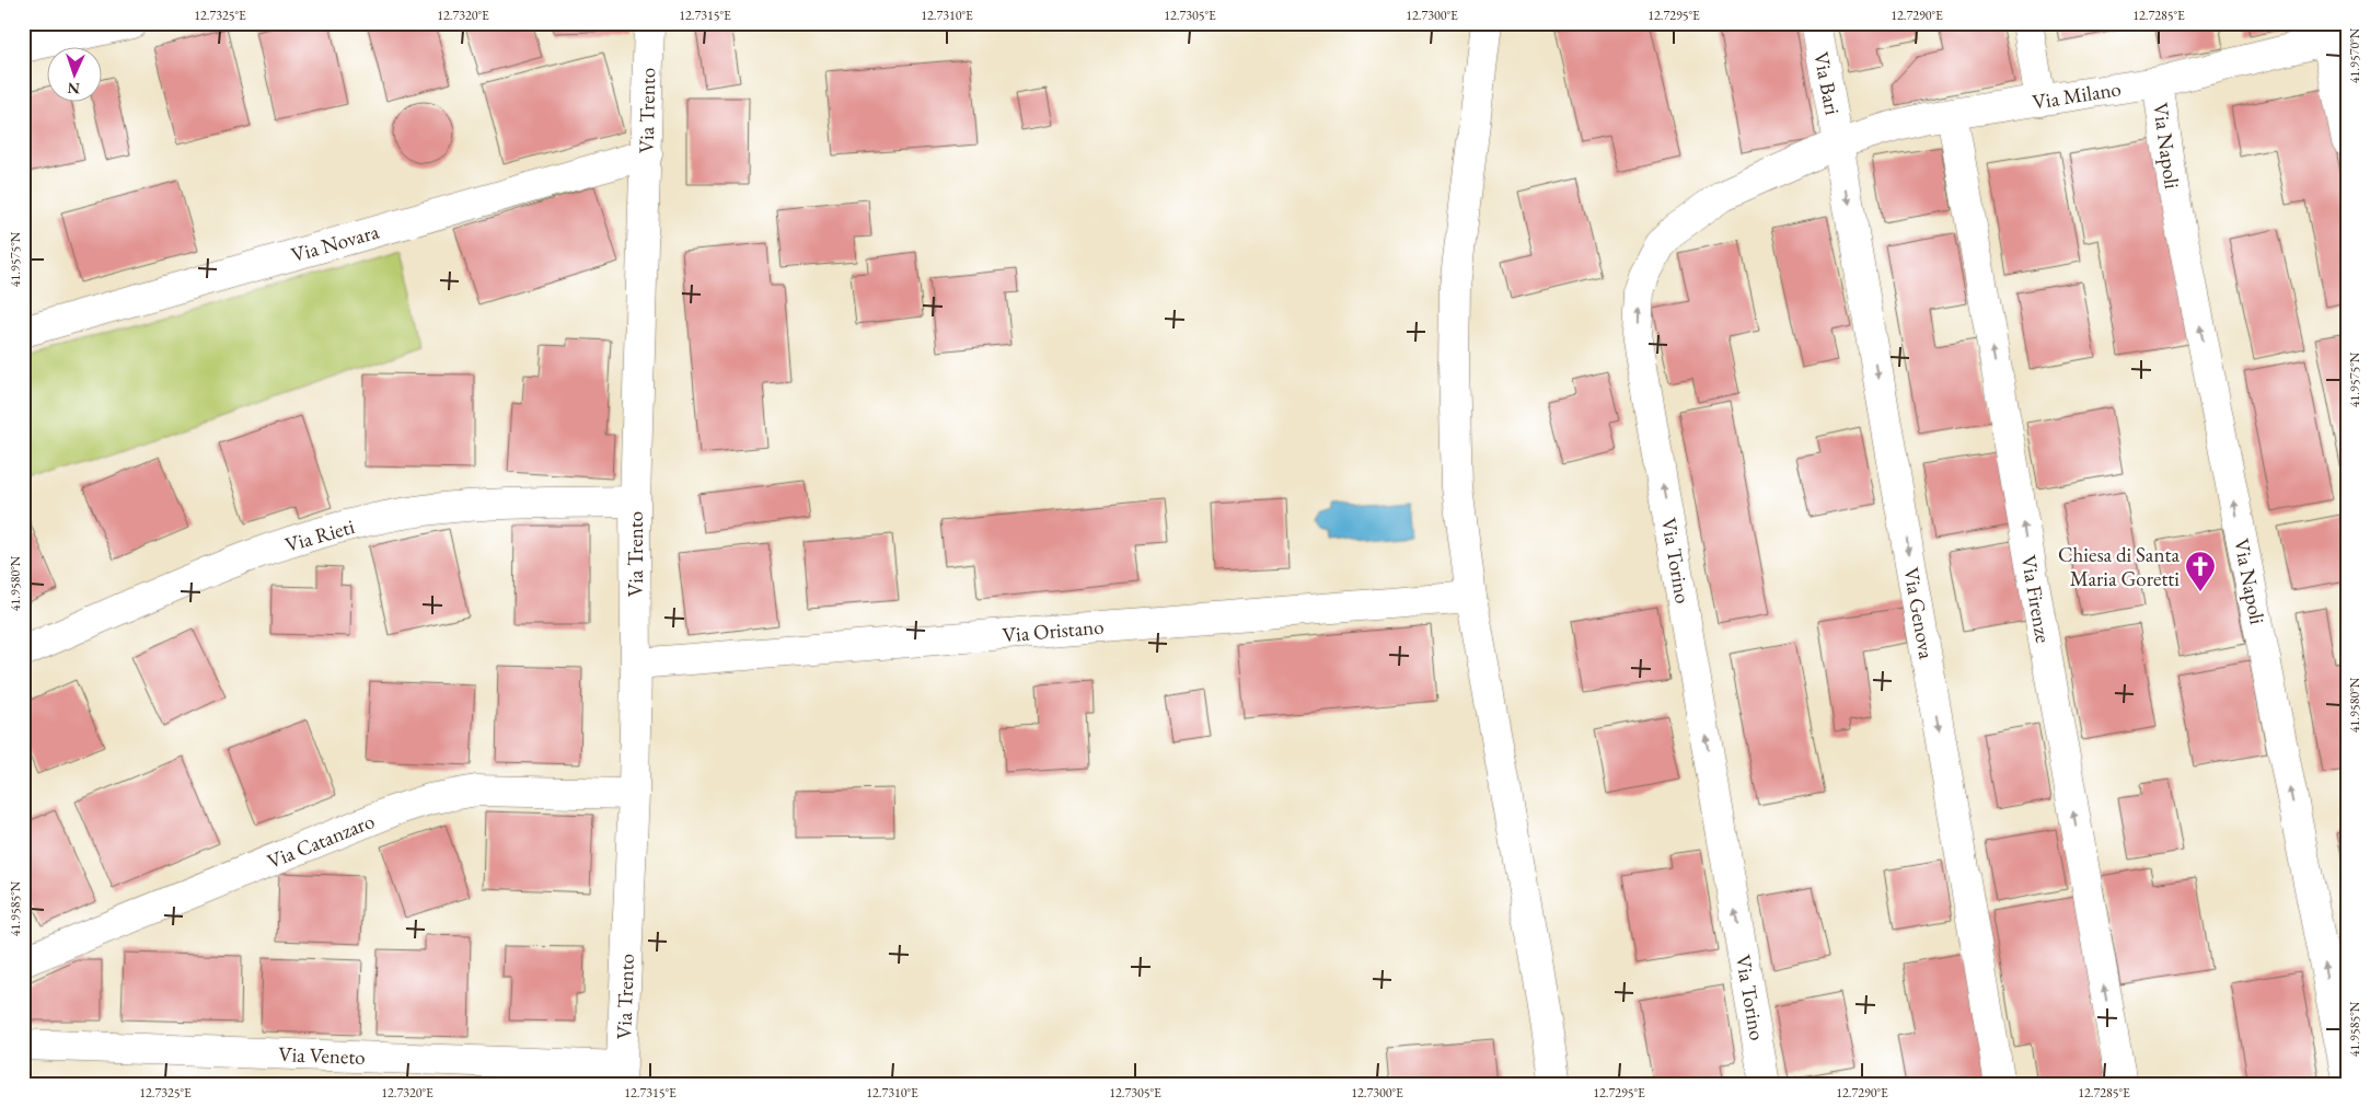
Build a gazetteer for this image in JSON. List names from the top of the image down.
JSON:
{
  "streets": {
    "street": [
      "Via Bari",
      "Via Milano",
      "Via Trento",
      "Via Napoli",
      "Via Novara",
      "Via Rieti",
      "Via Torino",
      "Via Firenze",
      "Via Genova",
      "Via Oristano",
      "Via Catanzaro",
      "Via Veneto"
    ]
  },
  "crossings": [
    ["Via Bari", "Via Milano"],
    ["Via Bari", "Via Torino"],
    ["Via Bari", "Via Genova"],
    ["Via Milano", "Via Napoli"],
    ["Via Milano", "Via Torino"],
    ["Via Milano", "Via Firenze"],
    ["Via Milano", "Via Genova"],
    ["Via Trento", "Via Novara"],
    ["Via Trento", "Via Rieti"],
    ["Via Trento", "Via Oristano"],
    ["Via Trento", "Via Catanzaro"],
    ["Via Trento", "Via Veneto"],
    ["Via Torino", "Via Genova"]
  ],
  "one_way": ["Via Napoli", "Via Firenze", "Via Genova"],
  "places": {
    "church": ["Chiesa di Santa Maria Goretti"]
  },
  "north": "bottom",
  "coordinates": [
    "12.7325°E",
    "12.7320°E",
    "12.7315°E",
    "12.7310°E",
    "12.7305°E",
    "12.7300°E",
    "12.7295°E",
    "12.7290°E",
    "12.7285°E",
    "41.9570°N",
    "41.9575°N",
    "41.9580°N",
    "41.9585°N"
  ]
}
